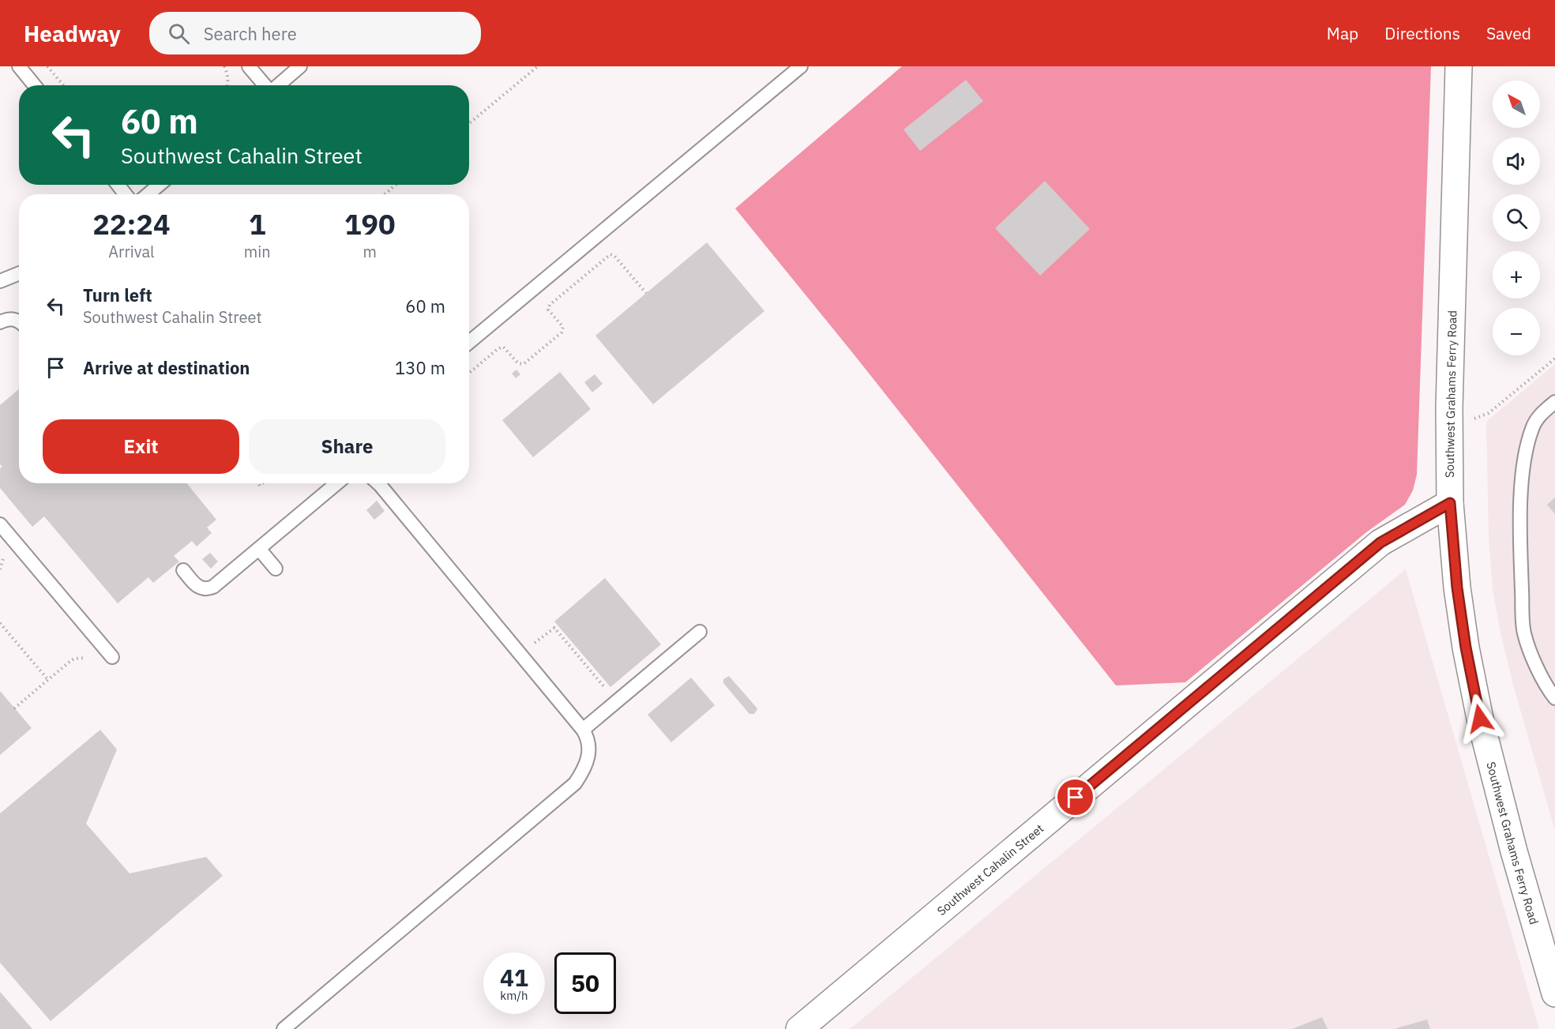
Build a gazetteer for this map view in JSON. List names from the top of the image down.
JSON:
{
  "streets": {
    "main road": ["Southwest Grahams Ferry Road", "Southwest Cahalin Street"]
  },
  "crossings": [
    ["Southwest Grahams Ferry Road", "Southwest Cahalin Street"]
  ],
  "north": "top left",
  "page": {
    "header": "Headway",
    "search": "Search here",
    "nav": ["Map", "Directions", "Saved"],
    "map_buttons": ["+", "−"],
    "turn": ["60 m", "Southwest Cahalin Street"],
    "eta": [
      "22:24",
      "Arrival",
      "1",
      "min",
      "190",
      "m"
    ],
    "list": [
      {
        "name": "Turn left",
        "note": "Southwest Cahalin Street",
        "value": "60 m"
      },
      {
        "name": "Arrive at destination",
        "value": "130 m"
      }
    ],
    "buttons": ["Exit", "Share"],
    "speed": "41 km/h",
    "limit": "50"
  }
}
